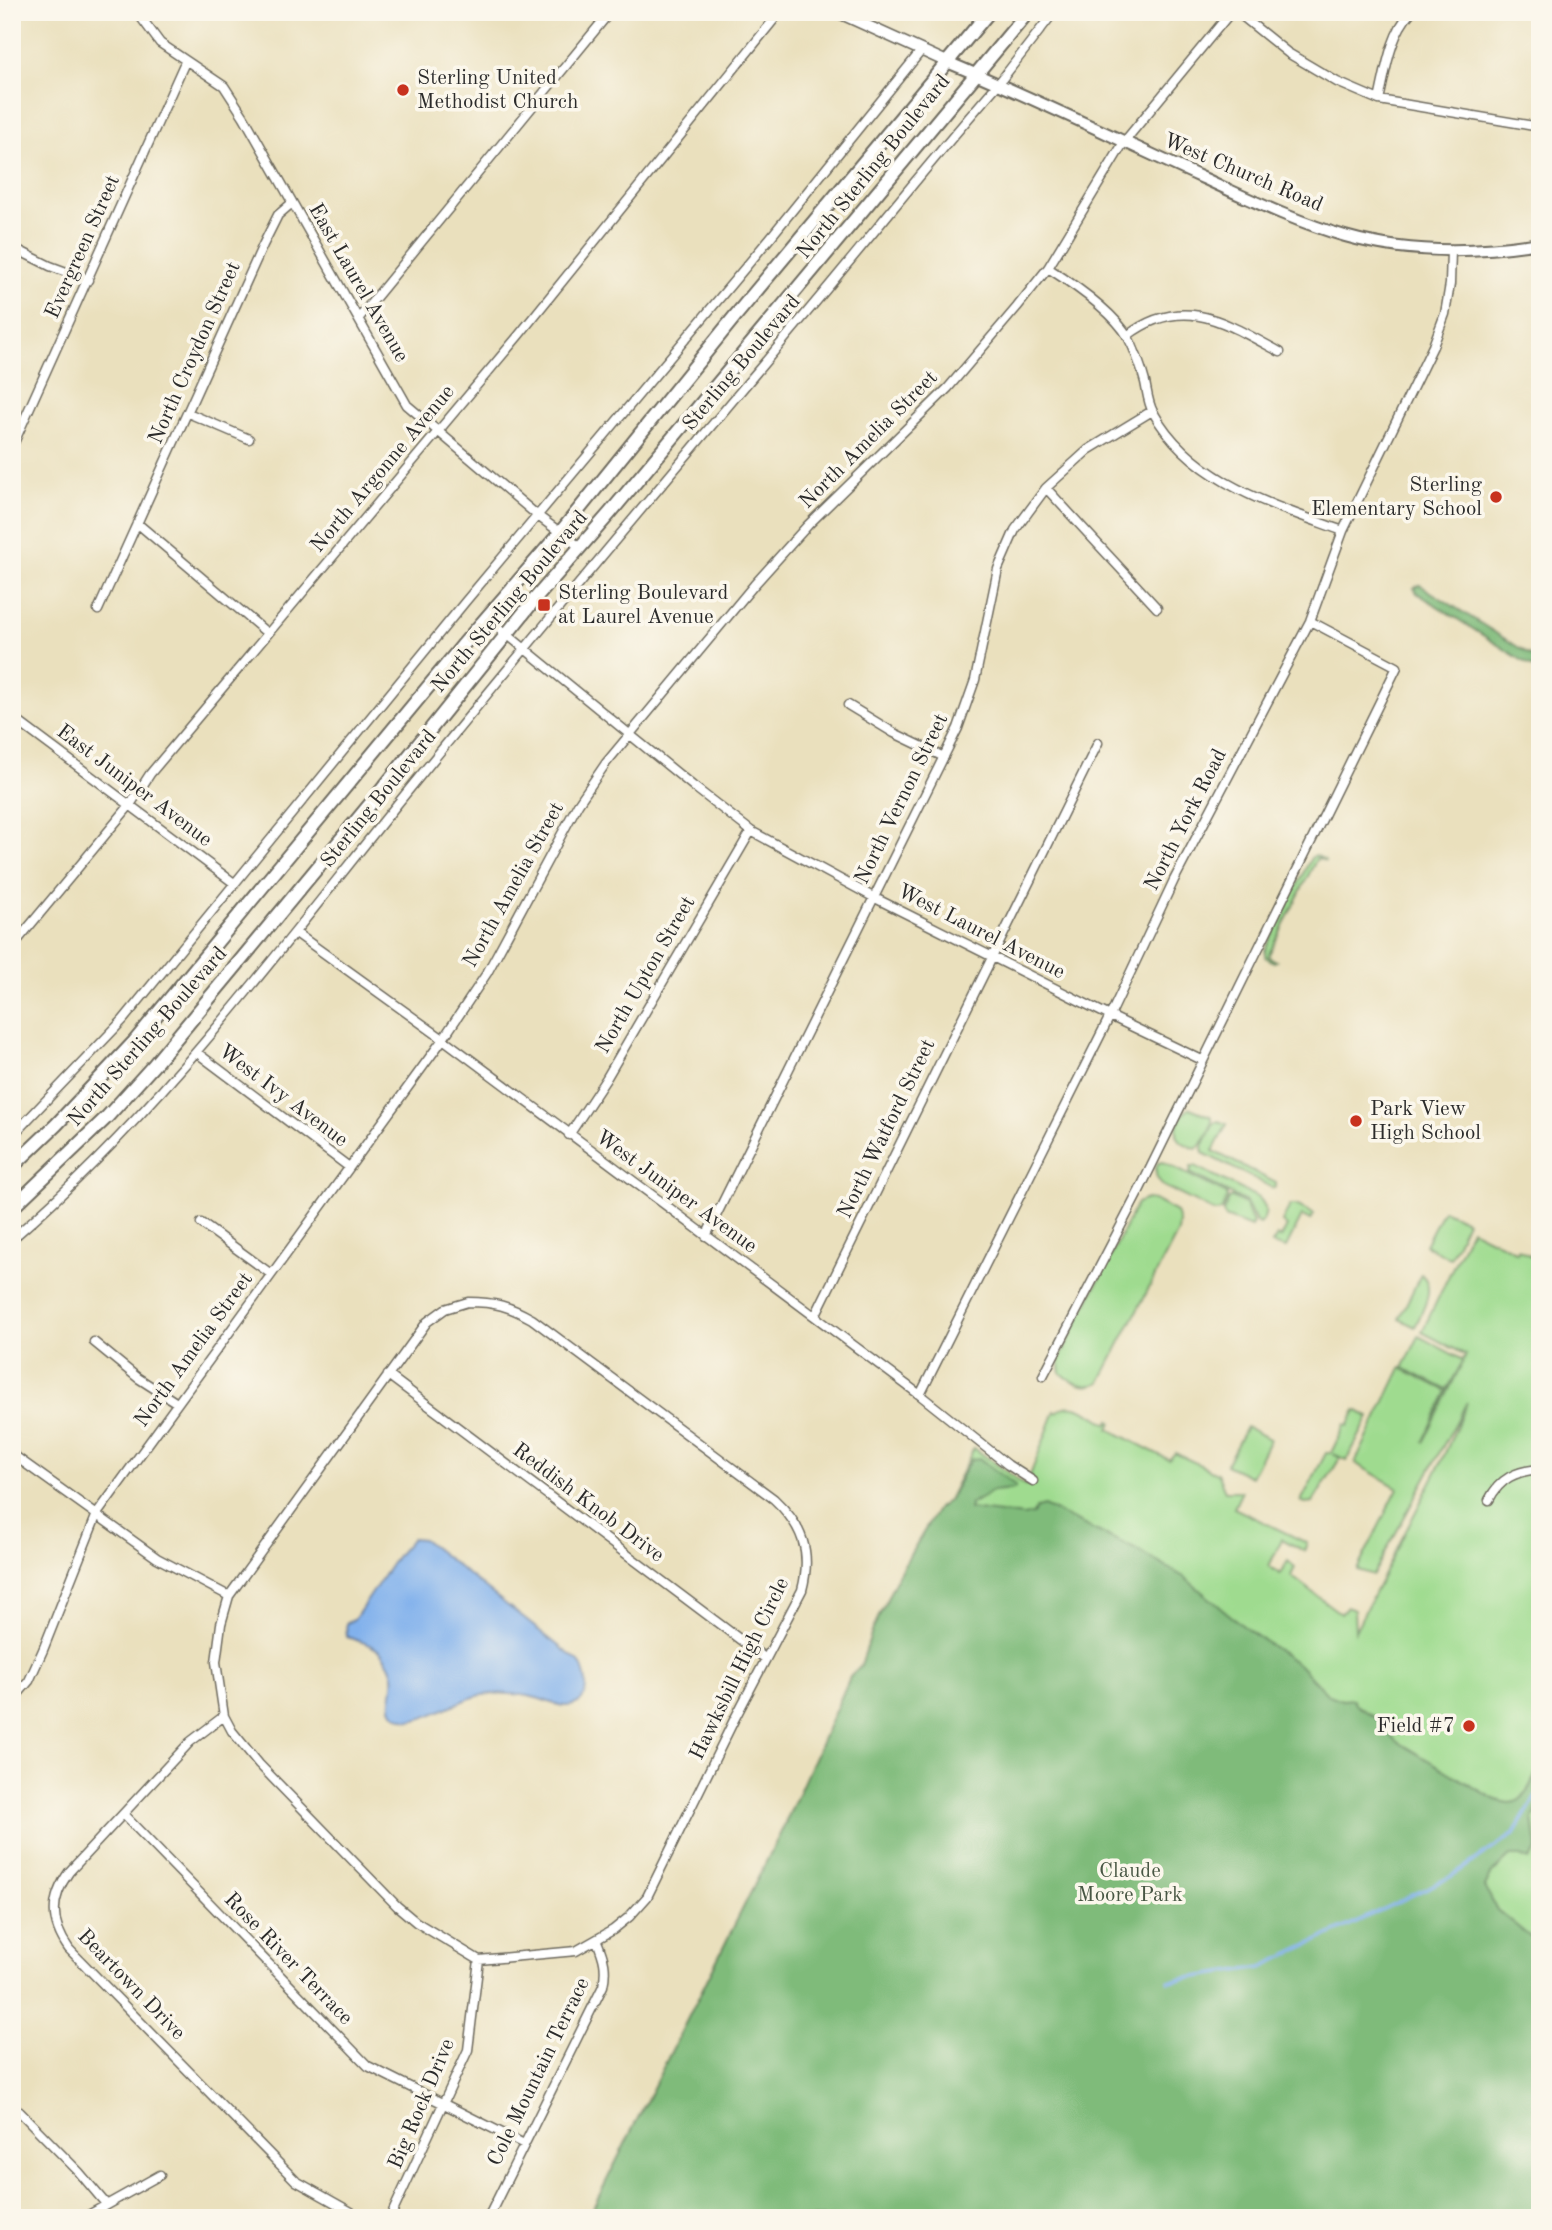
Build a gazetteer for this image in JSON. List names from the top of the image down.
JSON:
{
  "streets": {
    "main road": ["North Sterling Boulevard", "West Church Road"],
    "street": [
      "Evergreen Street",
      "East Laurel Avenue",
      "North Croydon Street",
      "Sterling Boulevard",
      "North Amelia Street",
      "North Argonne Avenue",
      "East Juniper Avenue",
      "North Vernon Street",
      "North York Road",
      "West Laurel Avenue",
      "North Upton Street",
      "West Ivy Avenue",
      "North Watford Street",
      "West Juniper Avenue",
      "Reddish Knob Drive",
      "Hawksbill High Circle",
      "Rose River Terrace",
      "Beartown Drive",
      "Cole Mountain Terrace",
      "Big Rock Drive"
    ]
  },
  "crossings": [
    ["North Sterling Boulevard", "West Church Road"],
    ["North Sterling Boulevard", "East Laurel Avenue"],
    ["North Sterling Boulevard", "West Laurel Avenue"],
    ["West Church Road", "Sterling Boulevard"],
    ["West Church Road", "North Amelia Street"],
    ["West Church Road", "North York Road"],
    ["Evergreen Street", "East Laurel Avenue"],
    ["East Laurel Avenue", "North Croydon Street"],
    ["East Laurel Avenue", "North Argonne Avenue"],
    ["Sterling Boulevard", "West Laurel Avenue"],
    ["Sterling Boulevard", "West Ivy Avenue"],
    ["Sterling Boulevard", "West Juniper Avenue"],
    ["North Amelia Street", "West Laurel Avenue"],
    ["North Amelia Street", "West Ivy Avenue"],
    ["North Amelia Street", "West Juniper Avenue"],
    ["North Argonne Avenue", "East Juniper Avenue"],
    ["North Vernon Street", "West Laurel Avenue"],
    ["North Vernon Street", "West Juniper Avenue"],
    ["North York Road", "West Laurel Avenue"],
    ["North York Road", "West Juniper Avenue"],
    ["West Laurel Avenue", "North Upton Street"],
    ["West Laurel Avenue", "North Watford Street"],
    ["North Upton Street", "West Juniper Avenue"],
    ["North Watford Street", "West Juniper Avenue"],
    ["Reddish Knob Drive", "Hawksbill High Circle"],
    ["Hawksbill High Circle", "Beartown Drive"],
    ["Hawksbill High Circle", "Cole Mountain Terrace"],
    ["Hawksbill High Circle", "Big Rock Drive"],
    ["Rose River Terrace", "Beartown Drive"],
    ["Rose River Terrace", "Cole Mountain Terrace"],
    ["Rose River Terrace", "Big Rock Drive"]
  ],
  "parks": ["Claude Moore Park"],
  "places": {
    "other": [
      "Sterling United Methodist Church",
      "Sterling Elementary School",
      "Park View High School",
      "Field #7"
    ],
    "transit": ["Sterling Boulevard at Laurel Avenue"]
  }
}
